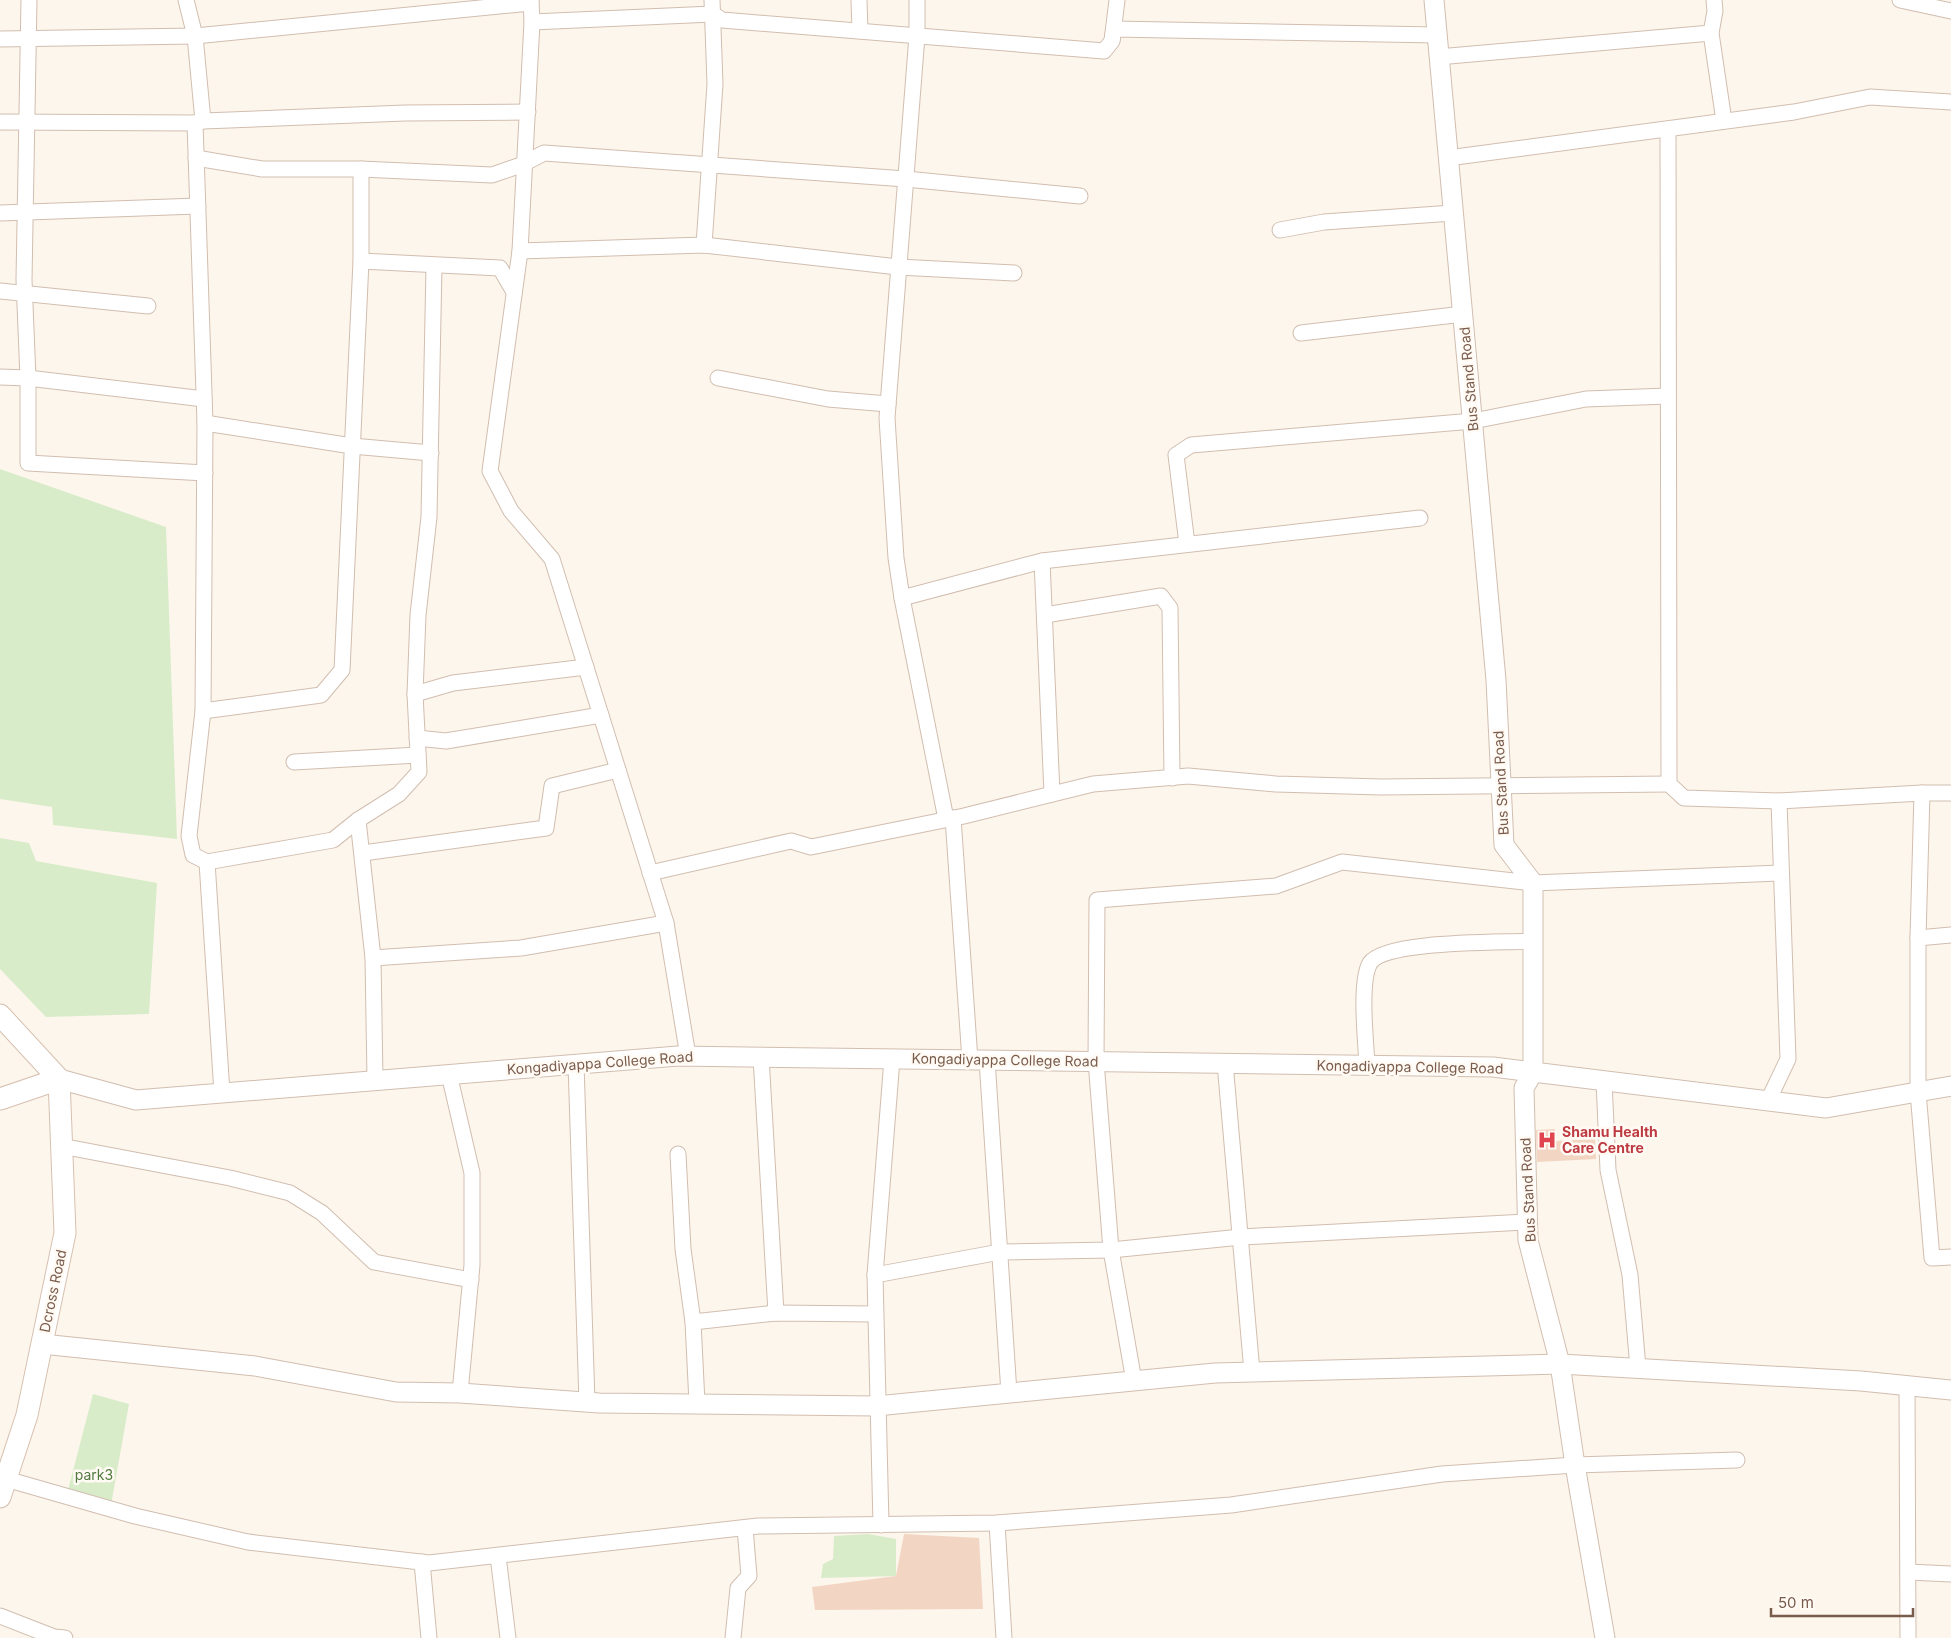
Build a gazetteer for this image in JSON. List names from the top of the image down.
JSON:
{
  "streets": {
    "main road": ["Dcross Road"],
    "street": ["Bus Stand Road", "Kongadiyappa College Road"]
  },
  "crossings": [
    ["Bus Stand Road", "Kongadiyappa College Road"],
    ["Kongadiyappa College Road", "Dcross Road"]
  ],
  "parks": ["park3"],
  "places": {
    "hospital": ["Shamu Health Care Centre"]
  },
  "scale_bar": "50 m"
}
